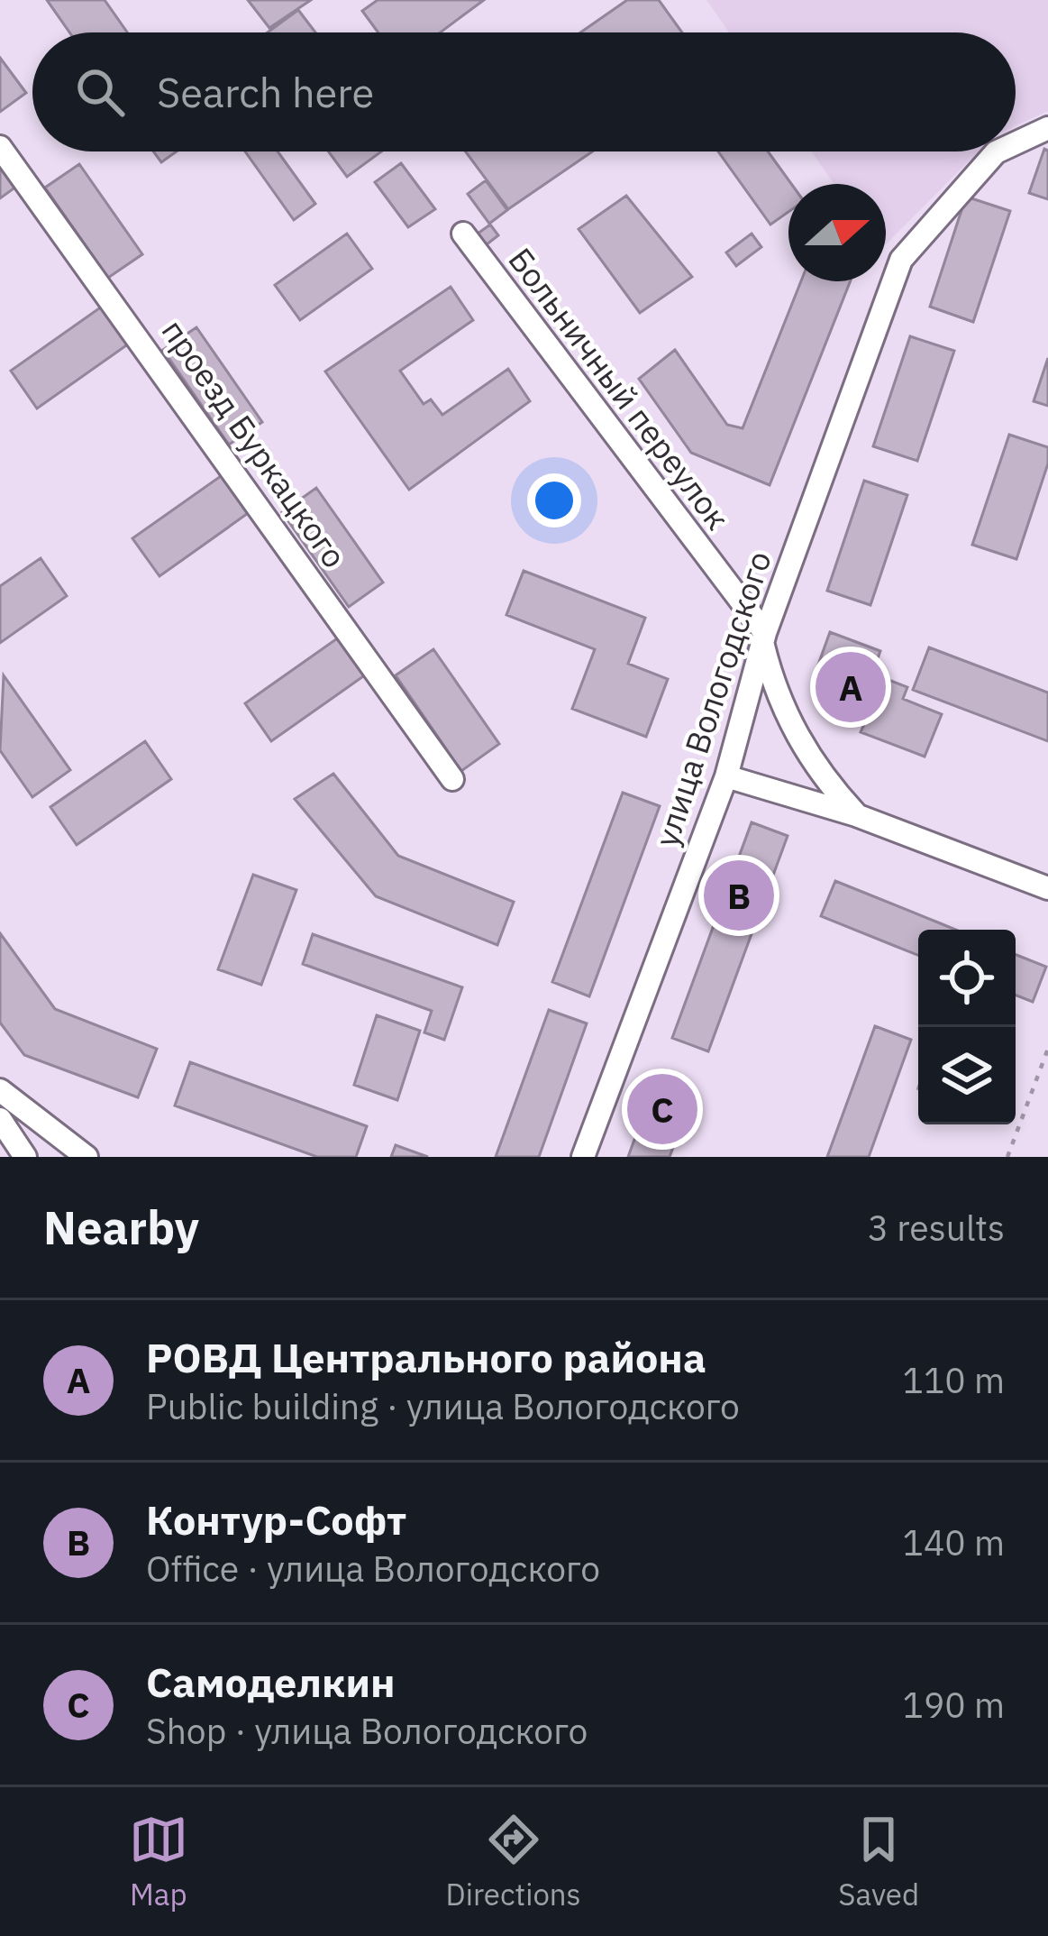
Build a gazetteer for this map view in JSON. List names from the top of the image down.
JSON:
{
  "streets": {
    "street": ["Больничный переулок", "проезд Буркацкого", "улица Вологодского"]
  },
  "crossings": [
    ["Больничный переулок", "улица Вологодского"]
  ],
  "north": "right",
  "page": {
    "search": "Search here",
    "pins": ["A", "B", "C"],
    "heading": ["Nearby", "3 results"],
    "list": [
      {
        "mark": "A",
        "name": "РОВД Центрального района",
        "note": "Public building · улица Вологодского",
        "value": "110 m"
      },
      {
        "mark": "B",
        "name": "Контур-Софт",
        "note": "Office · улица Вологодского",
        "value": "140 m"
      },
      {
        "mark": "C",
        "name": "Самоделкин",
        "note": "Shop · улица Вологодского",
        "value": "190 m"
      }
    ],
    "nav": ["Map", "Directions", "Saved"]
  }
}
